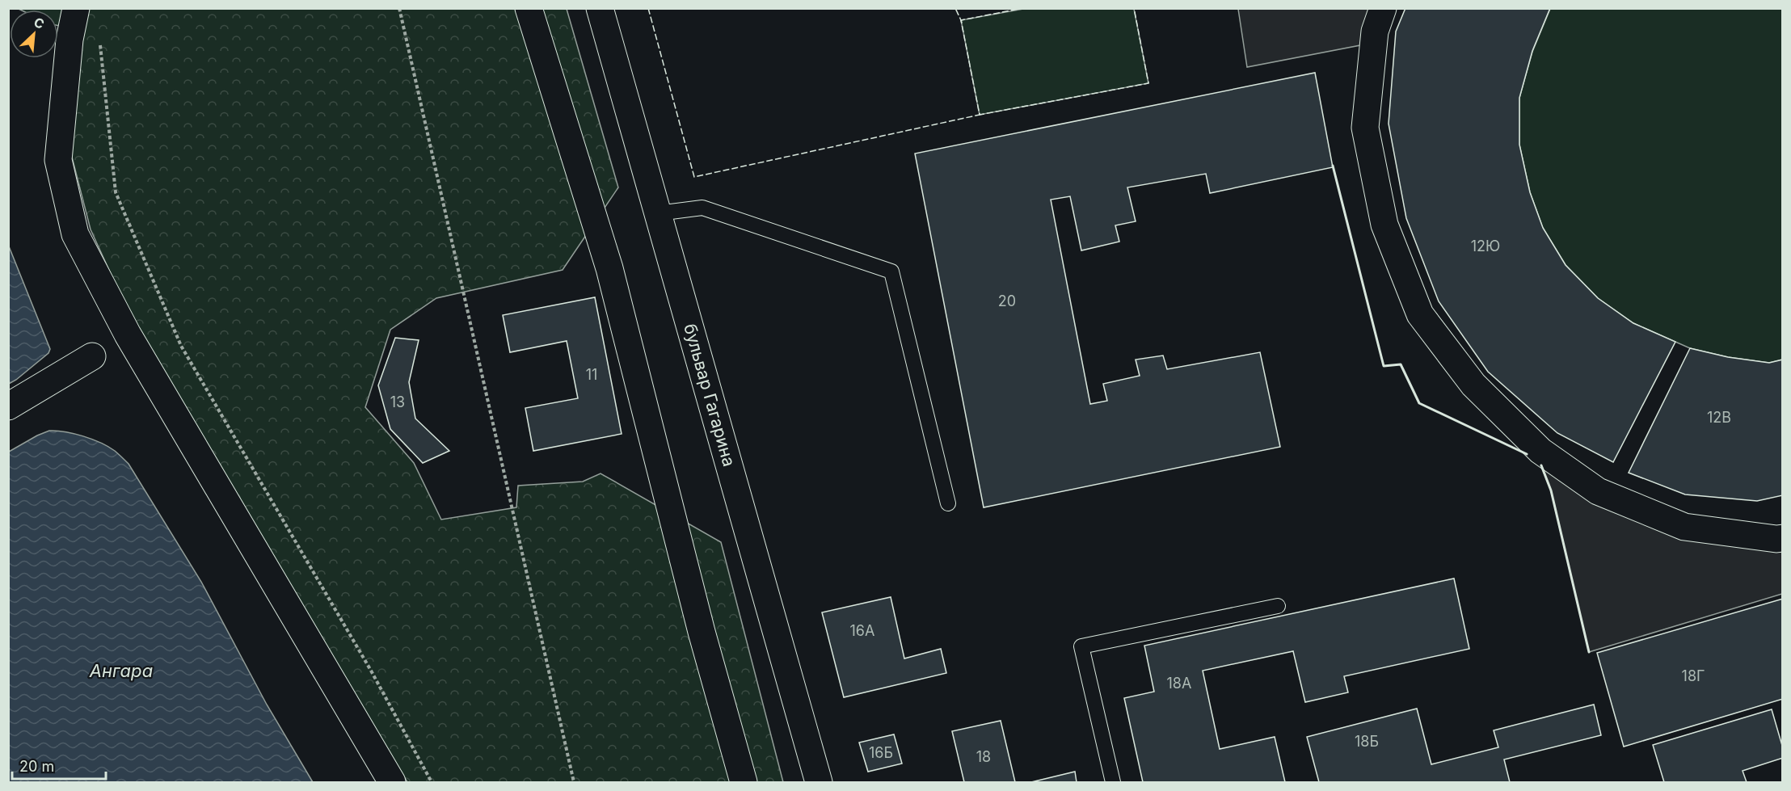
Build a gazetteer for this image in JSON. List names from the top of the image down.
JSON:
{
  "streets": {
    "street": ["бульвар Гагарина"]
  },
  "water": ["Ангара"],
  "house_numbers": [
    "12Ю",
    "20",
    "11",
    "13",
    "12В",
    "16А",
    "18Г",
    "18А",
    "18Б",
    "16Б",
    "18"
  ],
  "scale_bar": "20 m",
  "north": "top right"
}
